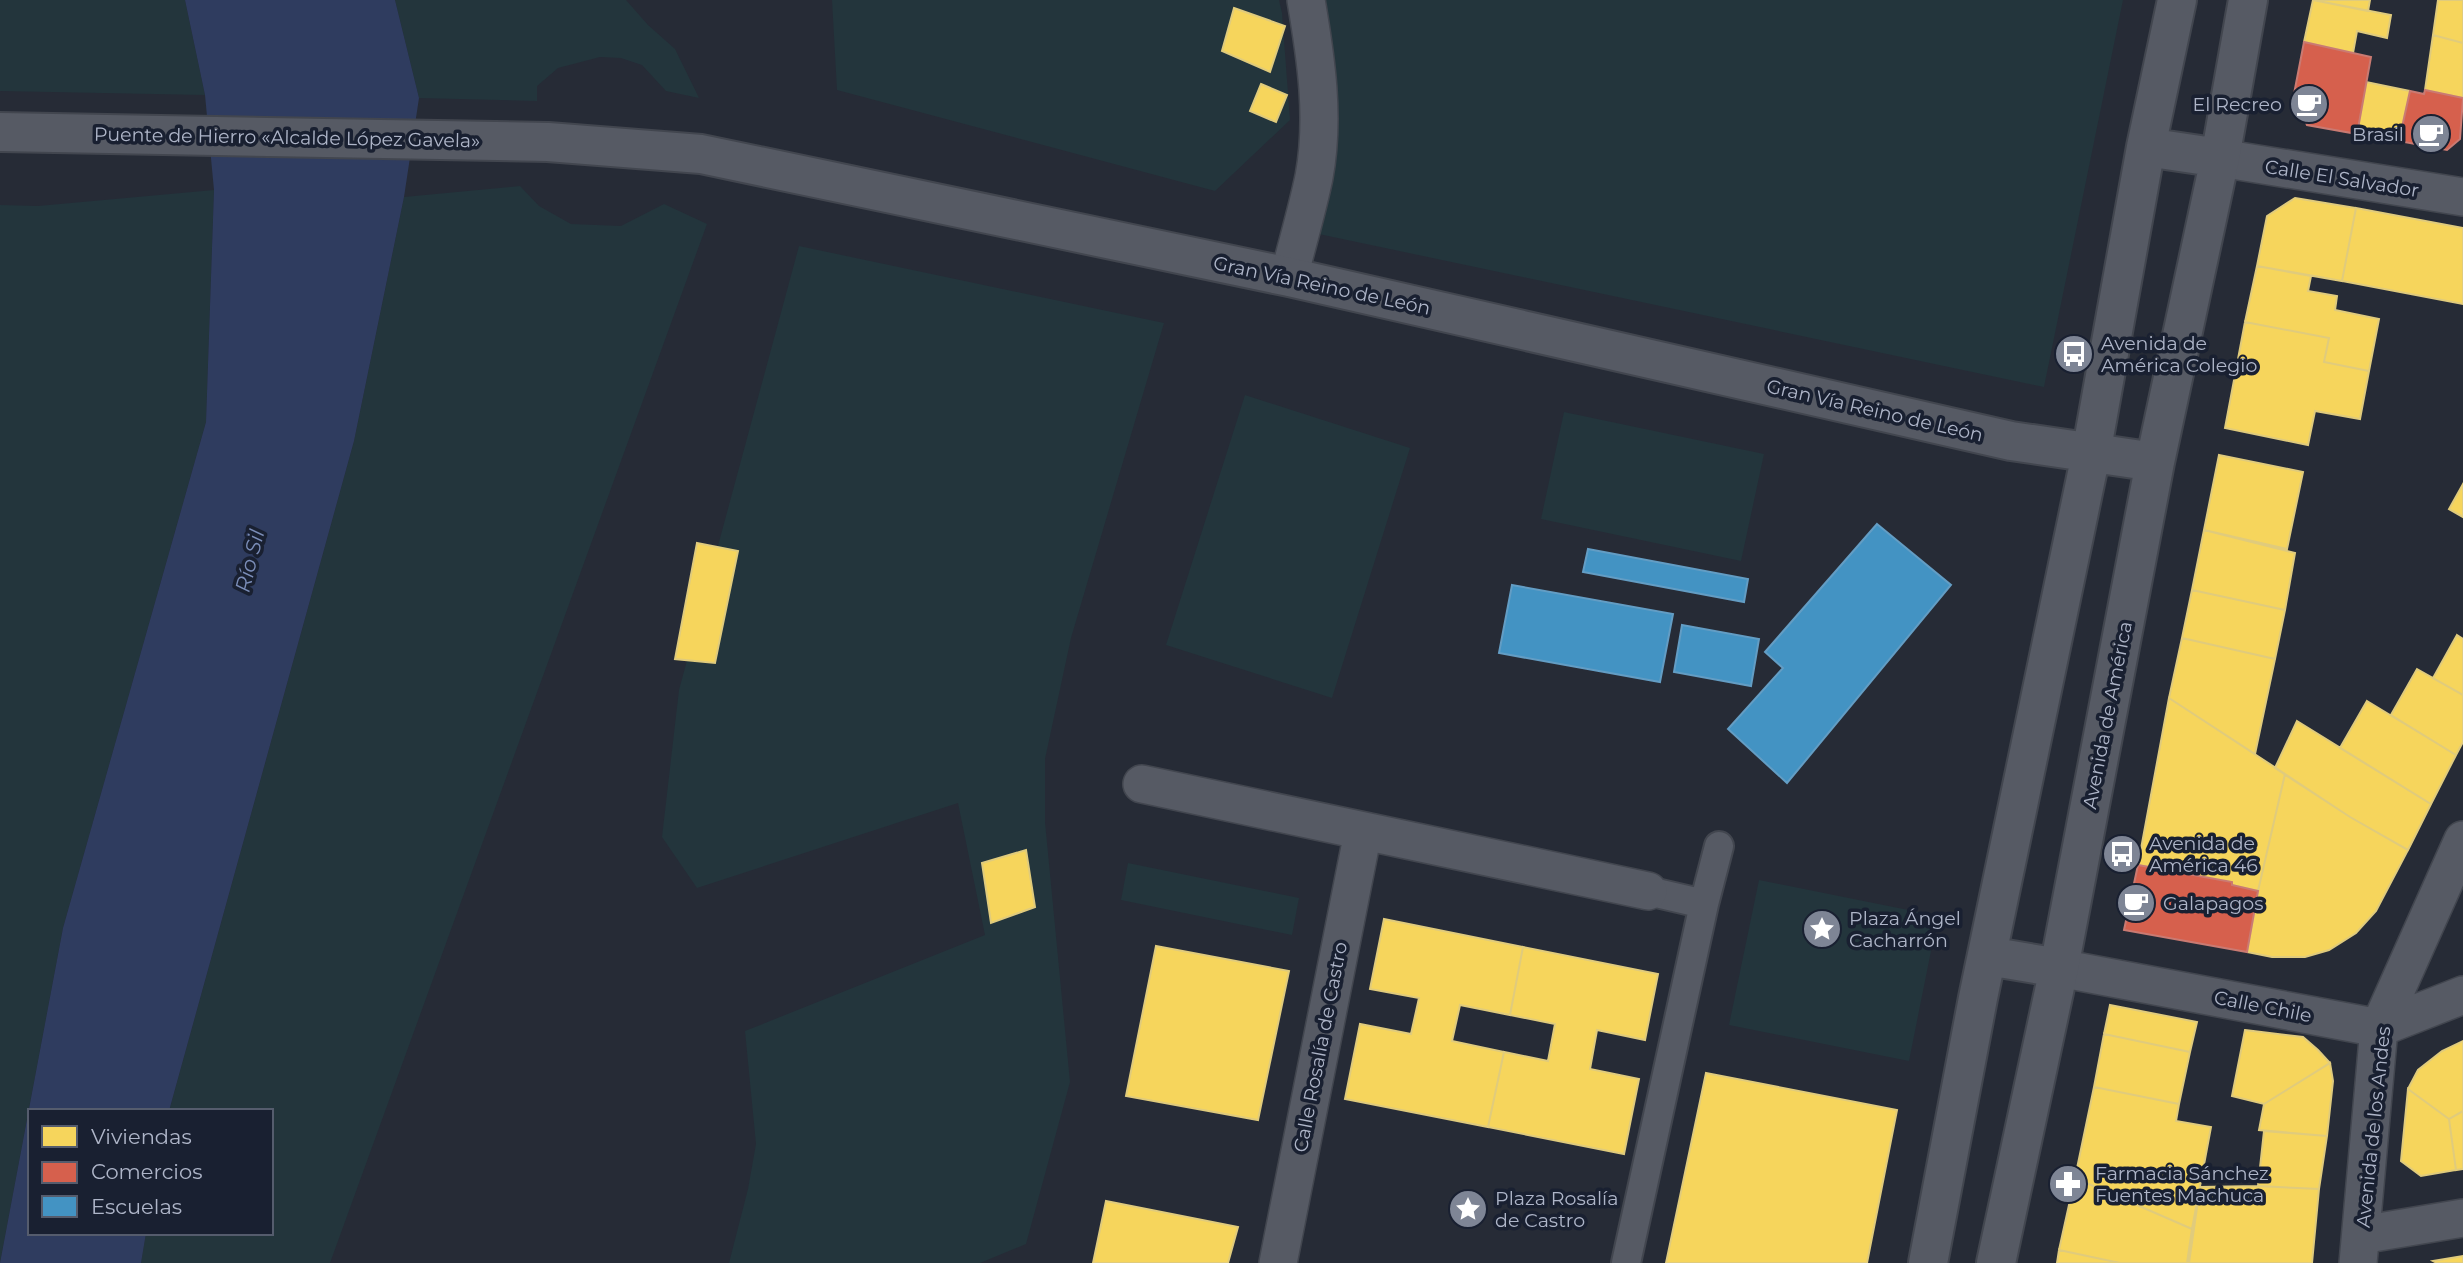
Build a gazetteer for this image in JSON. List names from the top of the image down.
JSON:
{
  "streets": {
    "street": [
      "Puente de Hierro «Alcalde López Gavela»",
      "Calle El Salvador",
      "Gran Vía Reino de León",
      "Avenida de América",
      "Calle Chile",
      "Calle Rosalía de Castro",
      "Avenida de los Andes"
    ]
  },
  "crossings": [
    ["Puente de Hierro «Alcalde López Gavela»", "Gran Vía Reino de León"],
    ["Calle El Salvador", "Avenida de América"],
    ["Avenida de América", "Calle Chile"],
    ["Calle Chile", "Avenida de los Andes"]
  ],
  "water": ["Río Sil"],
  "places": {
    "cafe": ["El Recreo", "Brasil", "Galapagos"],
    "bus stop": ["Avenida de América Colegio", "Avenida de América 46"],
    "place": ["Plaza Ángel Cacharrón", "Plaza Rosalía de Castro"],
    "pharmacy": ["Farmacia Sánchez Fuentes Machuca"]
  },
  "legend": ["Viviendas", "Comercios", "Escuelas"]
}
